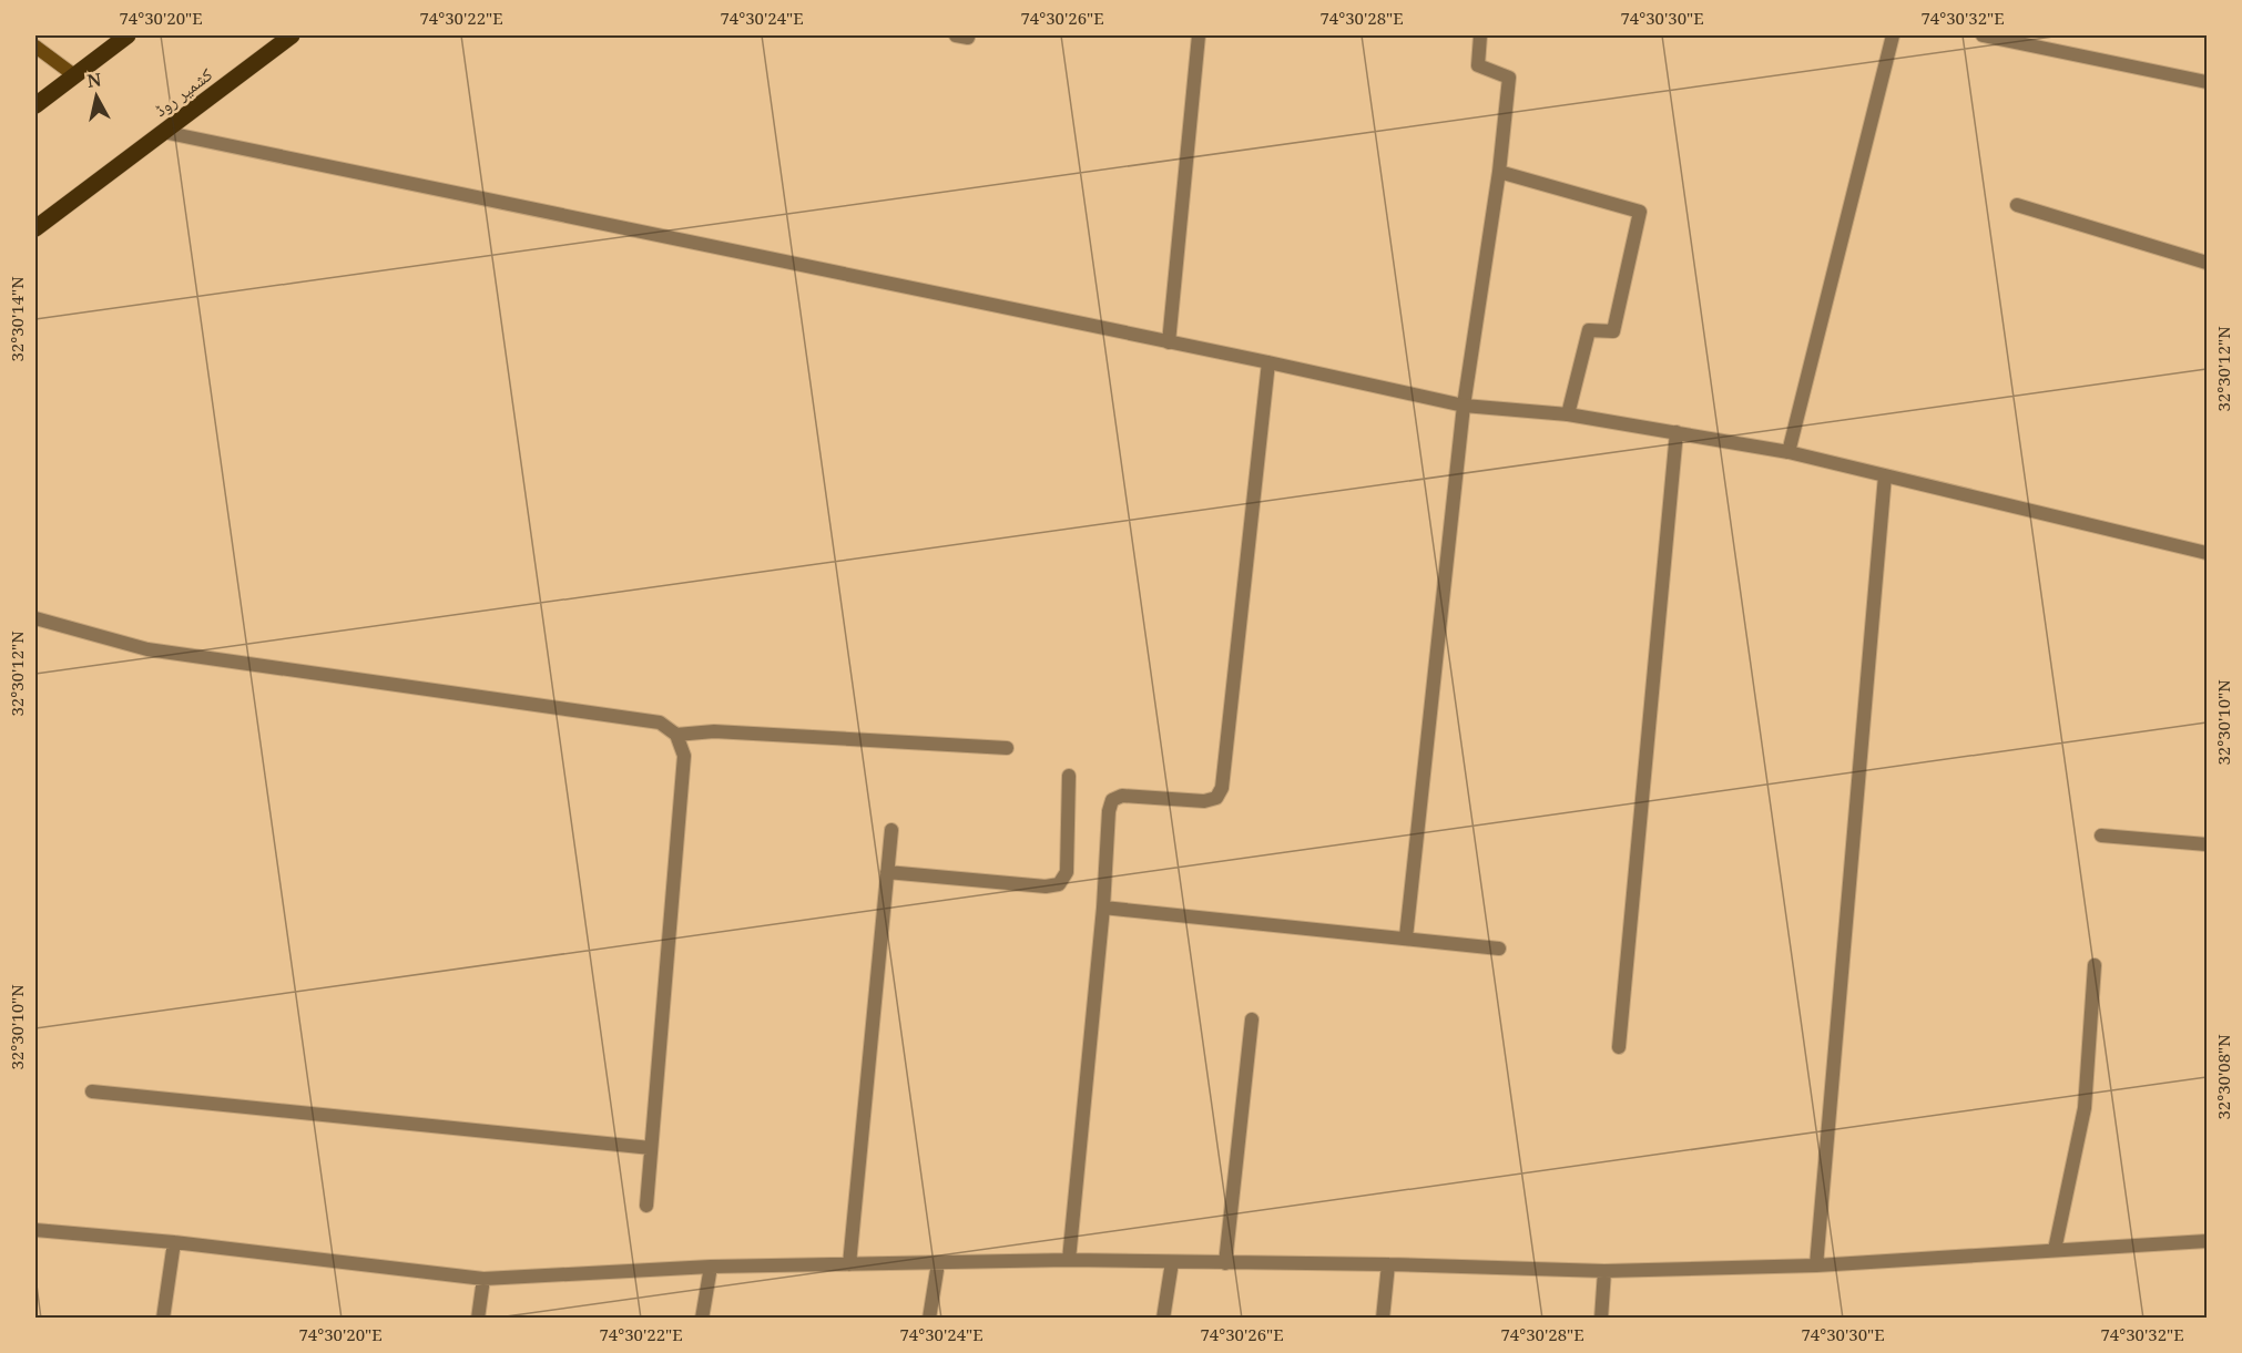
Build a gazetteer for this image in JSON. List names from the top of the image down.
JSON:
{
  "streets": {
    "main road": ["کشمیر روڈ"]
  },
  "north": "top",
  "coordinates": [
    "74°30'20\"E",
    "74°30'22\"E",
    "74°30'24\"E",
    "74°30'26\"E",
    "74°30'28\"E",
    "74°30'30\"E",
    "74°30'32\"E",
    "32°30'14\"N",
    "32°30'12\"N",
    "32°30'10\"N",
    "32°30'08\"N"
  ]
}
